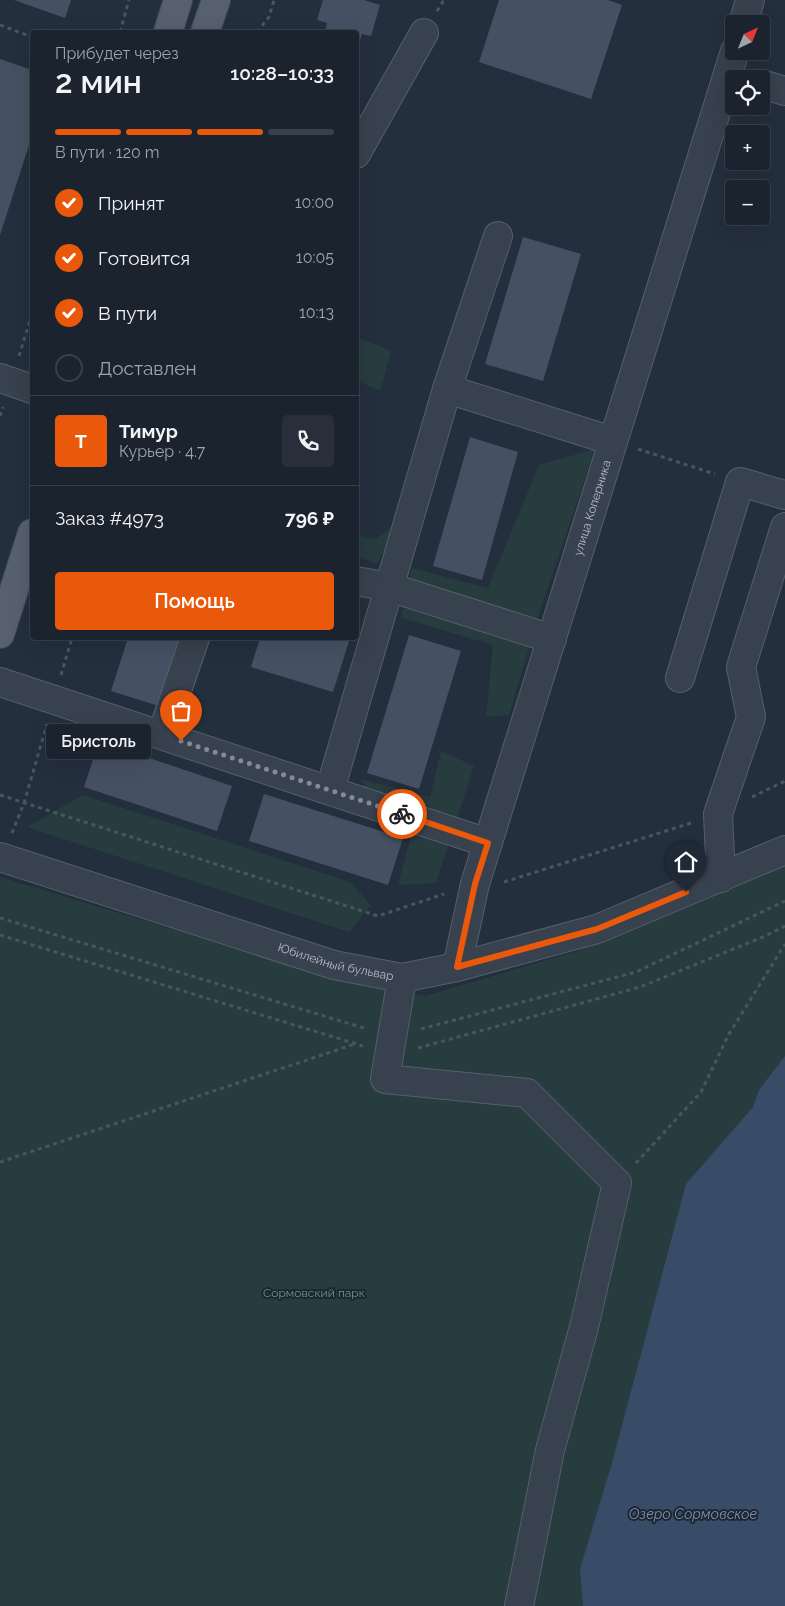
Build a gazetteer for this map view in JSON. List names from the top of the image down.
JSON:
{
  "streets": {
    "street": ["улица Коперника", "Юбилейный бульвар"]
  },
  "crossings": [
    ["улица Коперника", "Юбилейный бульвар"]
  ],
  "water": ["Озеро Сормовское"],
  "parks": ["Сормовский парк"],
  "places": ["Бристоль"],
  "north": "top right",
  "page": {
    "map_buttons": ["+", "−"],
    "heading": ["2 мин", "Прибудет через", "10:28–10:33"],
    "panel": [
      "Тимур",
      "Курьер · 4.7",
      "Заказ #4973",
      "796 ₽"
    ],
    "bar": "В пути · 120 m",
    "list": [
      ["Принят", "10:00"],
      ["Готовится", "10:05"],
      ["В пути", "10:13"],
      "Доставлен"
    ],
    "round": "Т",
    "buttons": "Помощь",
    "bubble": "Бристоль"
  }
}
